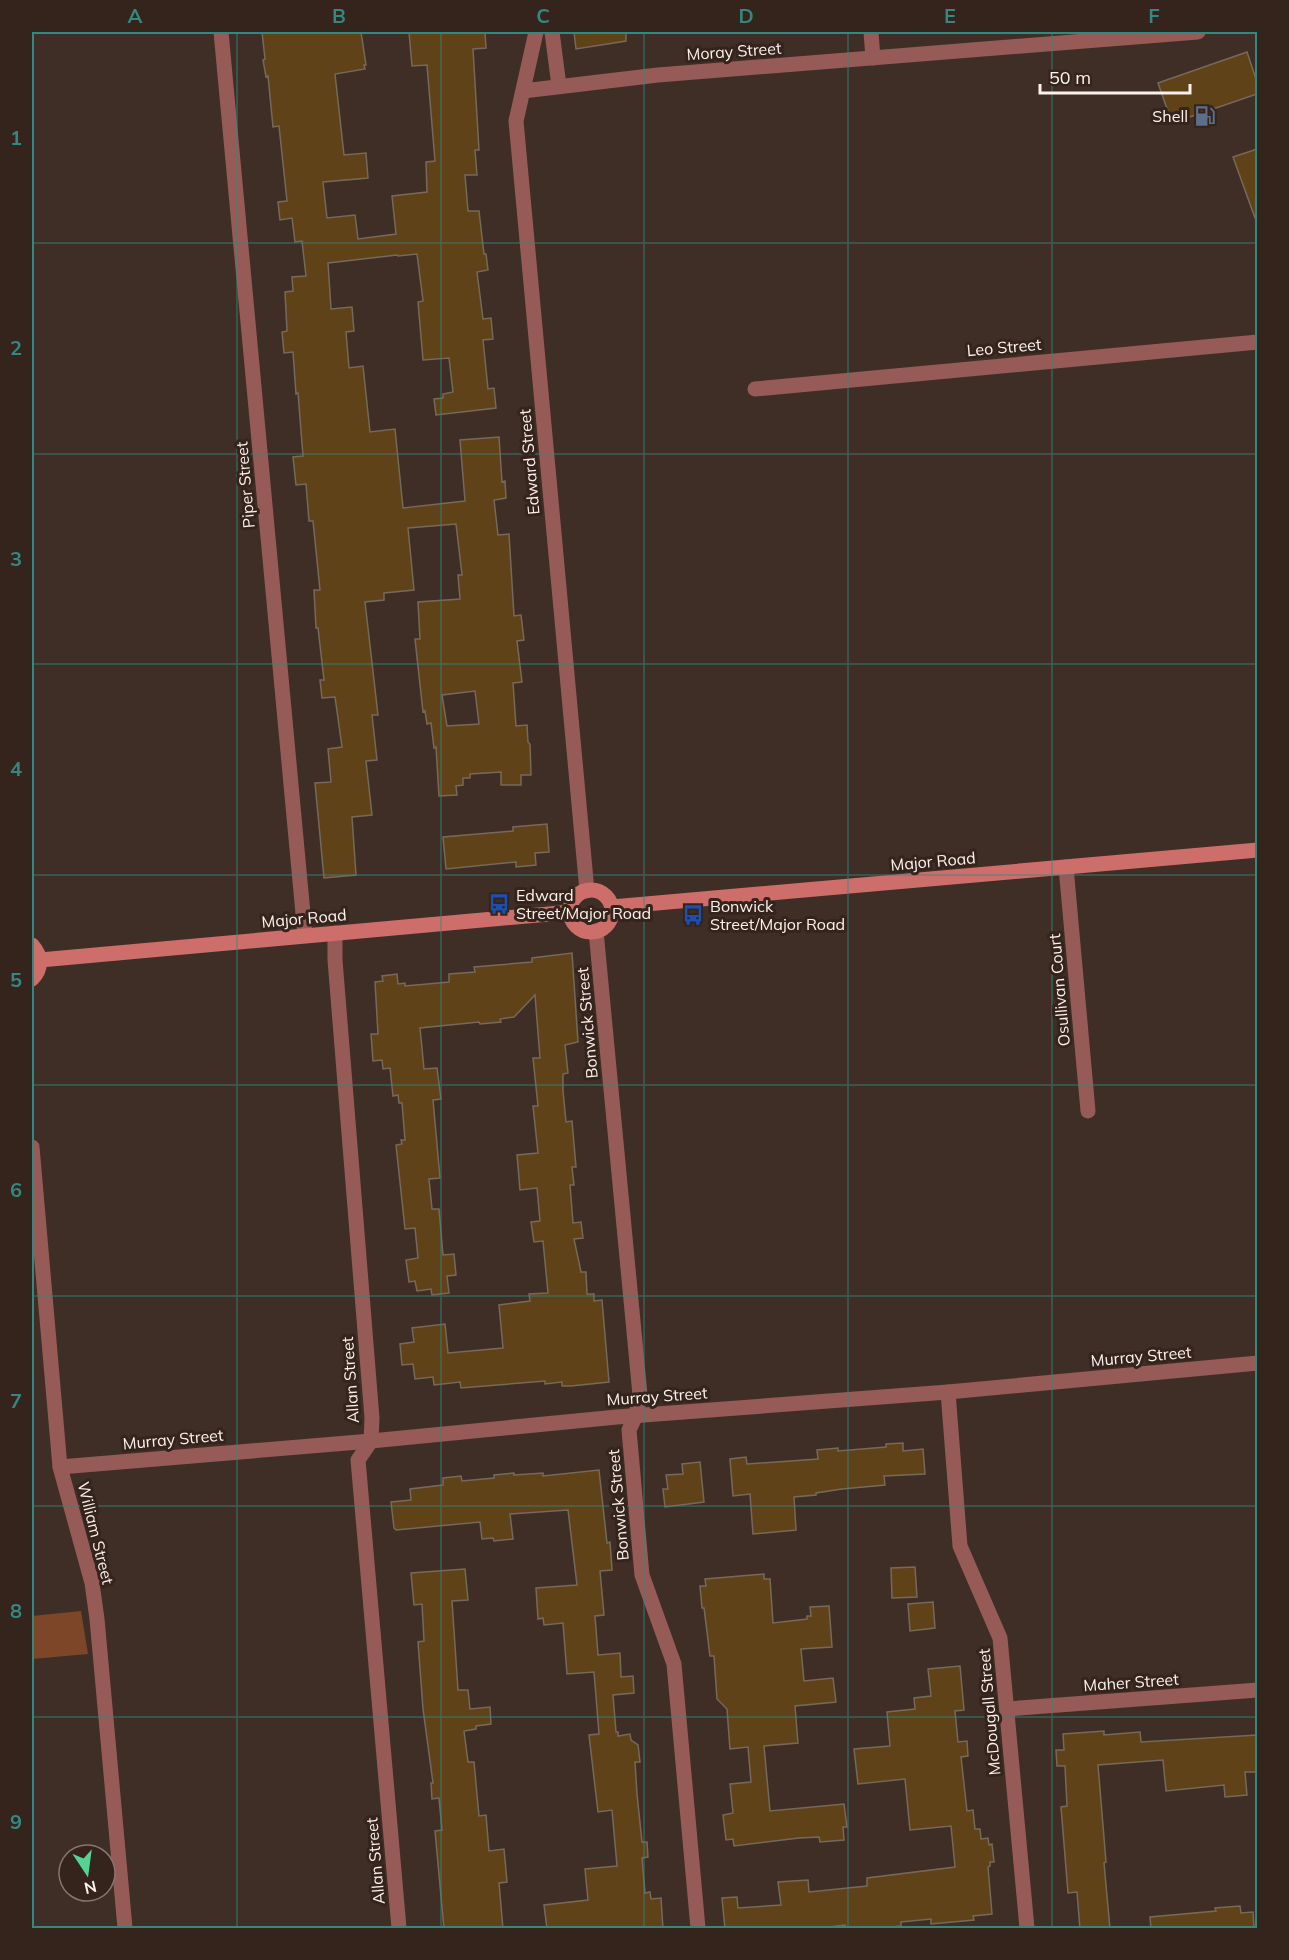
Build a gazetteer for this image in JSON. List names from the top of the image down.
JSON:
{
  "streets": {
    "street": [
      "Moray Street",
      "Leo Street",
      "Edward Street",
      "Piper Street",
      "Major Road",
      "Osullivan Court",
      "Bonwick Street",
      "Murray Street",
      "Allan Street",
      "William Street",
      "Maher Street",
      "McDougall Street"
    ]
  },
  "crossings": [
    ["Moray Street", "Edward Street"],
    ["Edward Street", "Major Road"],
    ["Edward Street", "Bonwick Street"],
    ["Piper Street", "Major Road"],
    ["Major Road", "Osullivan Court"],
    ["Major Road", "Bonwick Street"],
    ["Major Road", "Allan Street"],
    ["Bonwick Street", "Murray Street"],
    ["Murray Street", "Allan Street"],
    ["Murray Street", "William Street"],
    ["Murray Street", "McDougall Street"],
    ["Maher Street", "McDougall Street"]
  ],
  "places": {
    "fuel station": ["Shell"],
    "bus stop": ["Edward Street/Major Road", "Bonwick Street/Major Road"]
  },
  "scale_bar": "50 m",
  "north": "bottom",
  "grid": {
    "columns": [
      "A",
      "B",
      "C",
      "D",
      "E",
      "F"
    ],
    "rows": [
      "1",
      "2",
      "3",
      "4",
      "5",
      "6",
      "7",
      "8",
      "9"
    ]
  }
}
